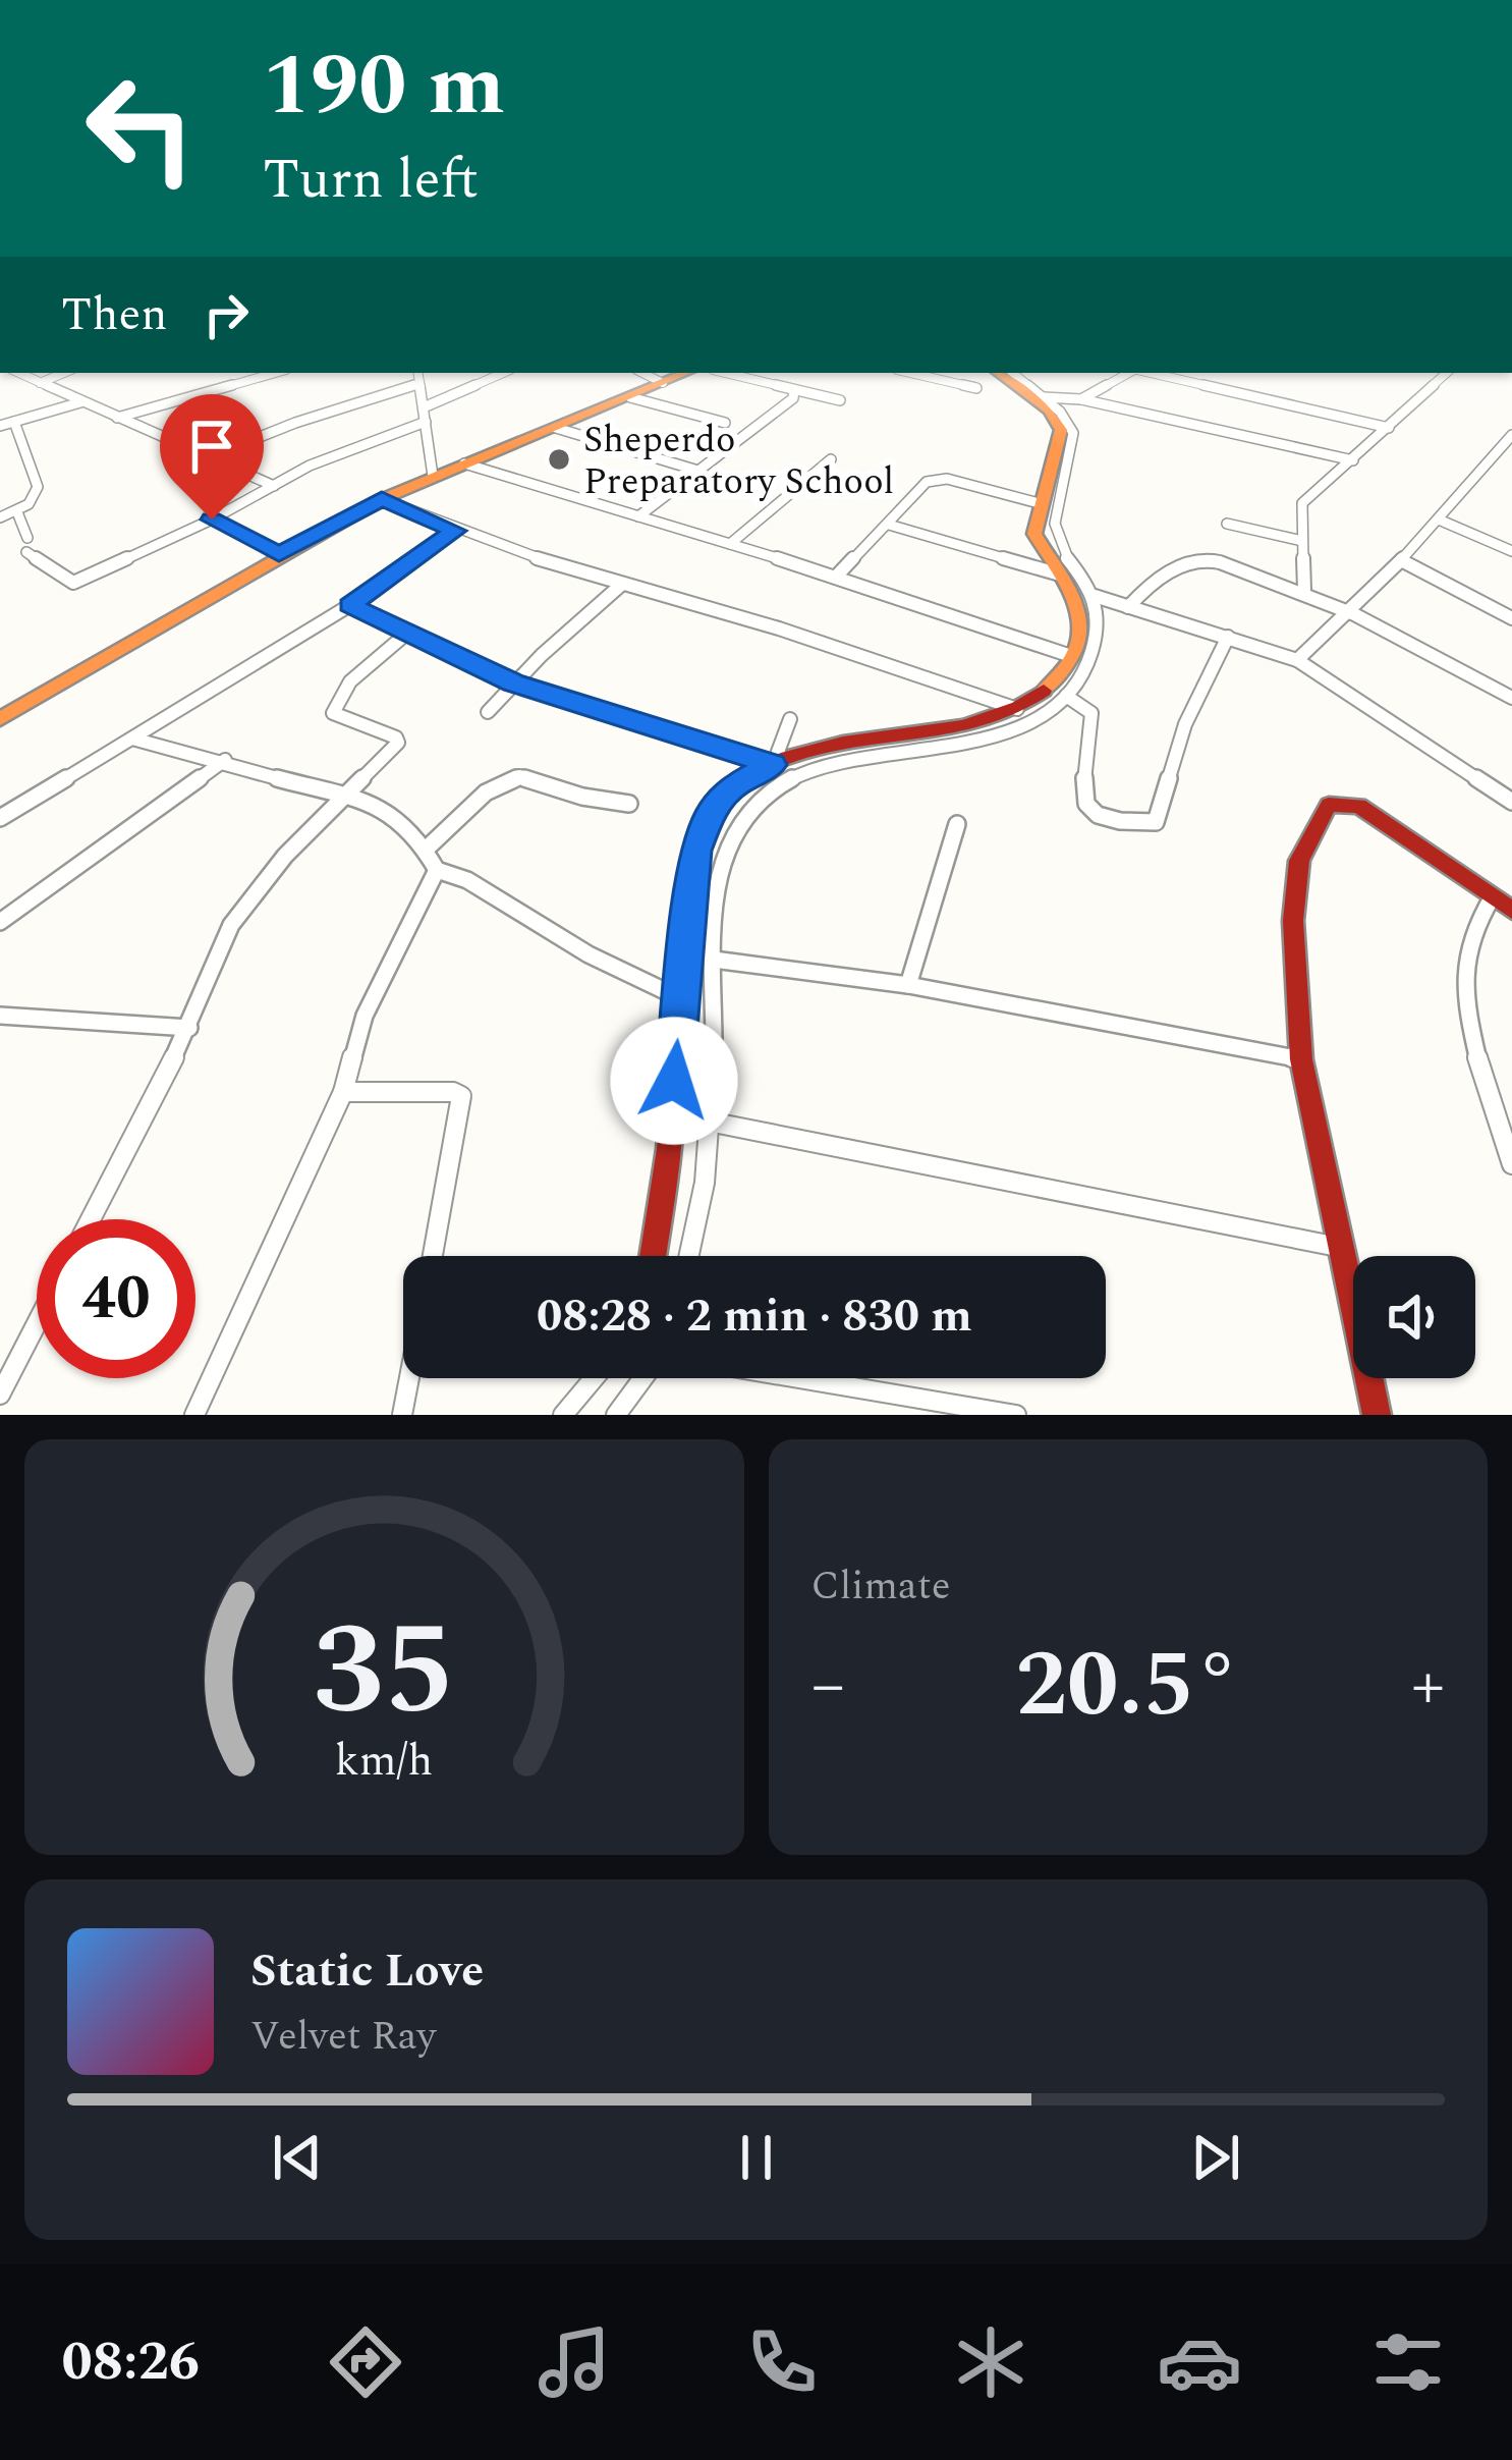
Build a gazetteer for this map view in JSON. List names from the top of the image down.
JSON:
{
  "places": ["Sheperdo Preparatory School"],
  "page": {
    "turn": ["190 m", "Turn left"],
    "then": "Then",
    "limit": "40",
    "trip": "08:28 · 2 min · 830 m",
    "tile": "Climate",
    "heat": ["−", "20.5°", "+"],
    "song": ["Static Love", "Velvet Ray"],
    "tabs": "08:26",
    "gauge": ["35", "km/h"]
  }
}
